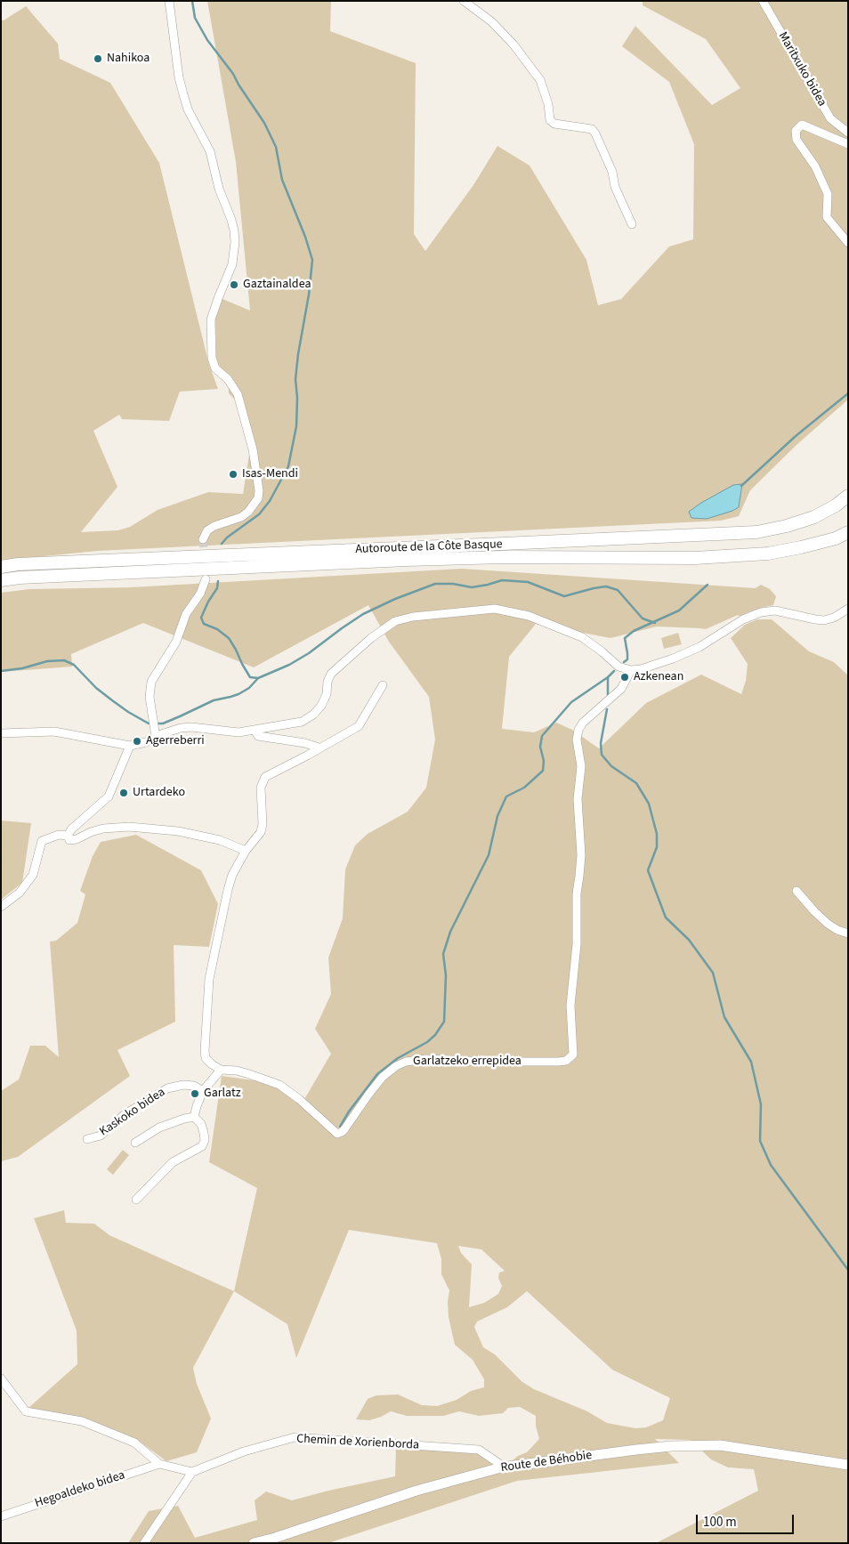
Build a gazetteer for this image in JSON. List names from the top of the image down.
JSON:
{
  "streets": {
    "highway": ["Autoroute de la Côte Basque"],
    "main road": ["Route de Béhobie"],
    "street": [
      "Maritxuko bidea",
      "Garlatzeko errepidea",
      "Kaskoko bidea",
      "Chemin de Xorienborda",
      "Hegoaldeko bidea"
    ]
  },
  "crossings": [
    ["Chemin de Xorienborda", "Route de Béhobie"]
  ],
  "places": [
    "Nahikoa",
    "Gaztainaldea",
    "Isas-Mendi",
    "Azkenean",
    "Agerreberri",
    "Urtardeko",
    "Garlatz"
  ],
  "scale_bar": "100 m"
}
